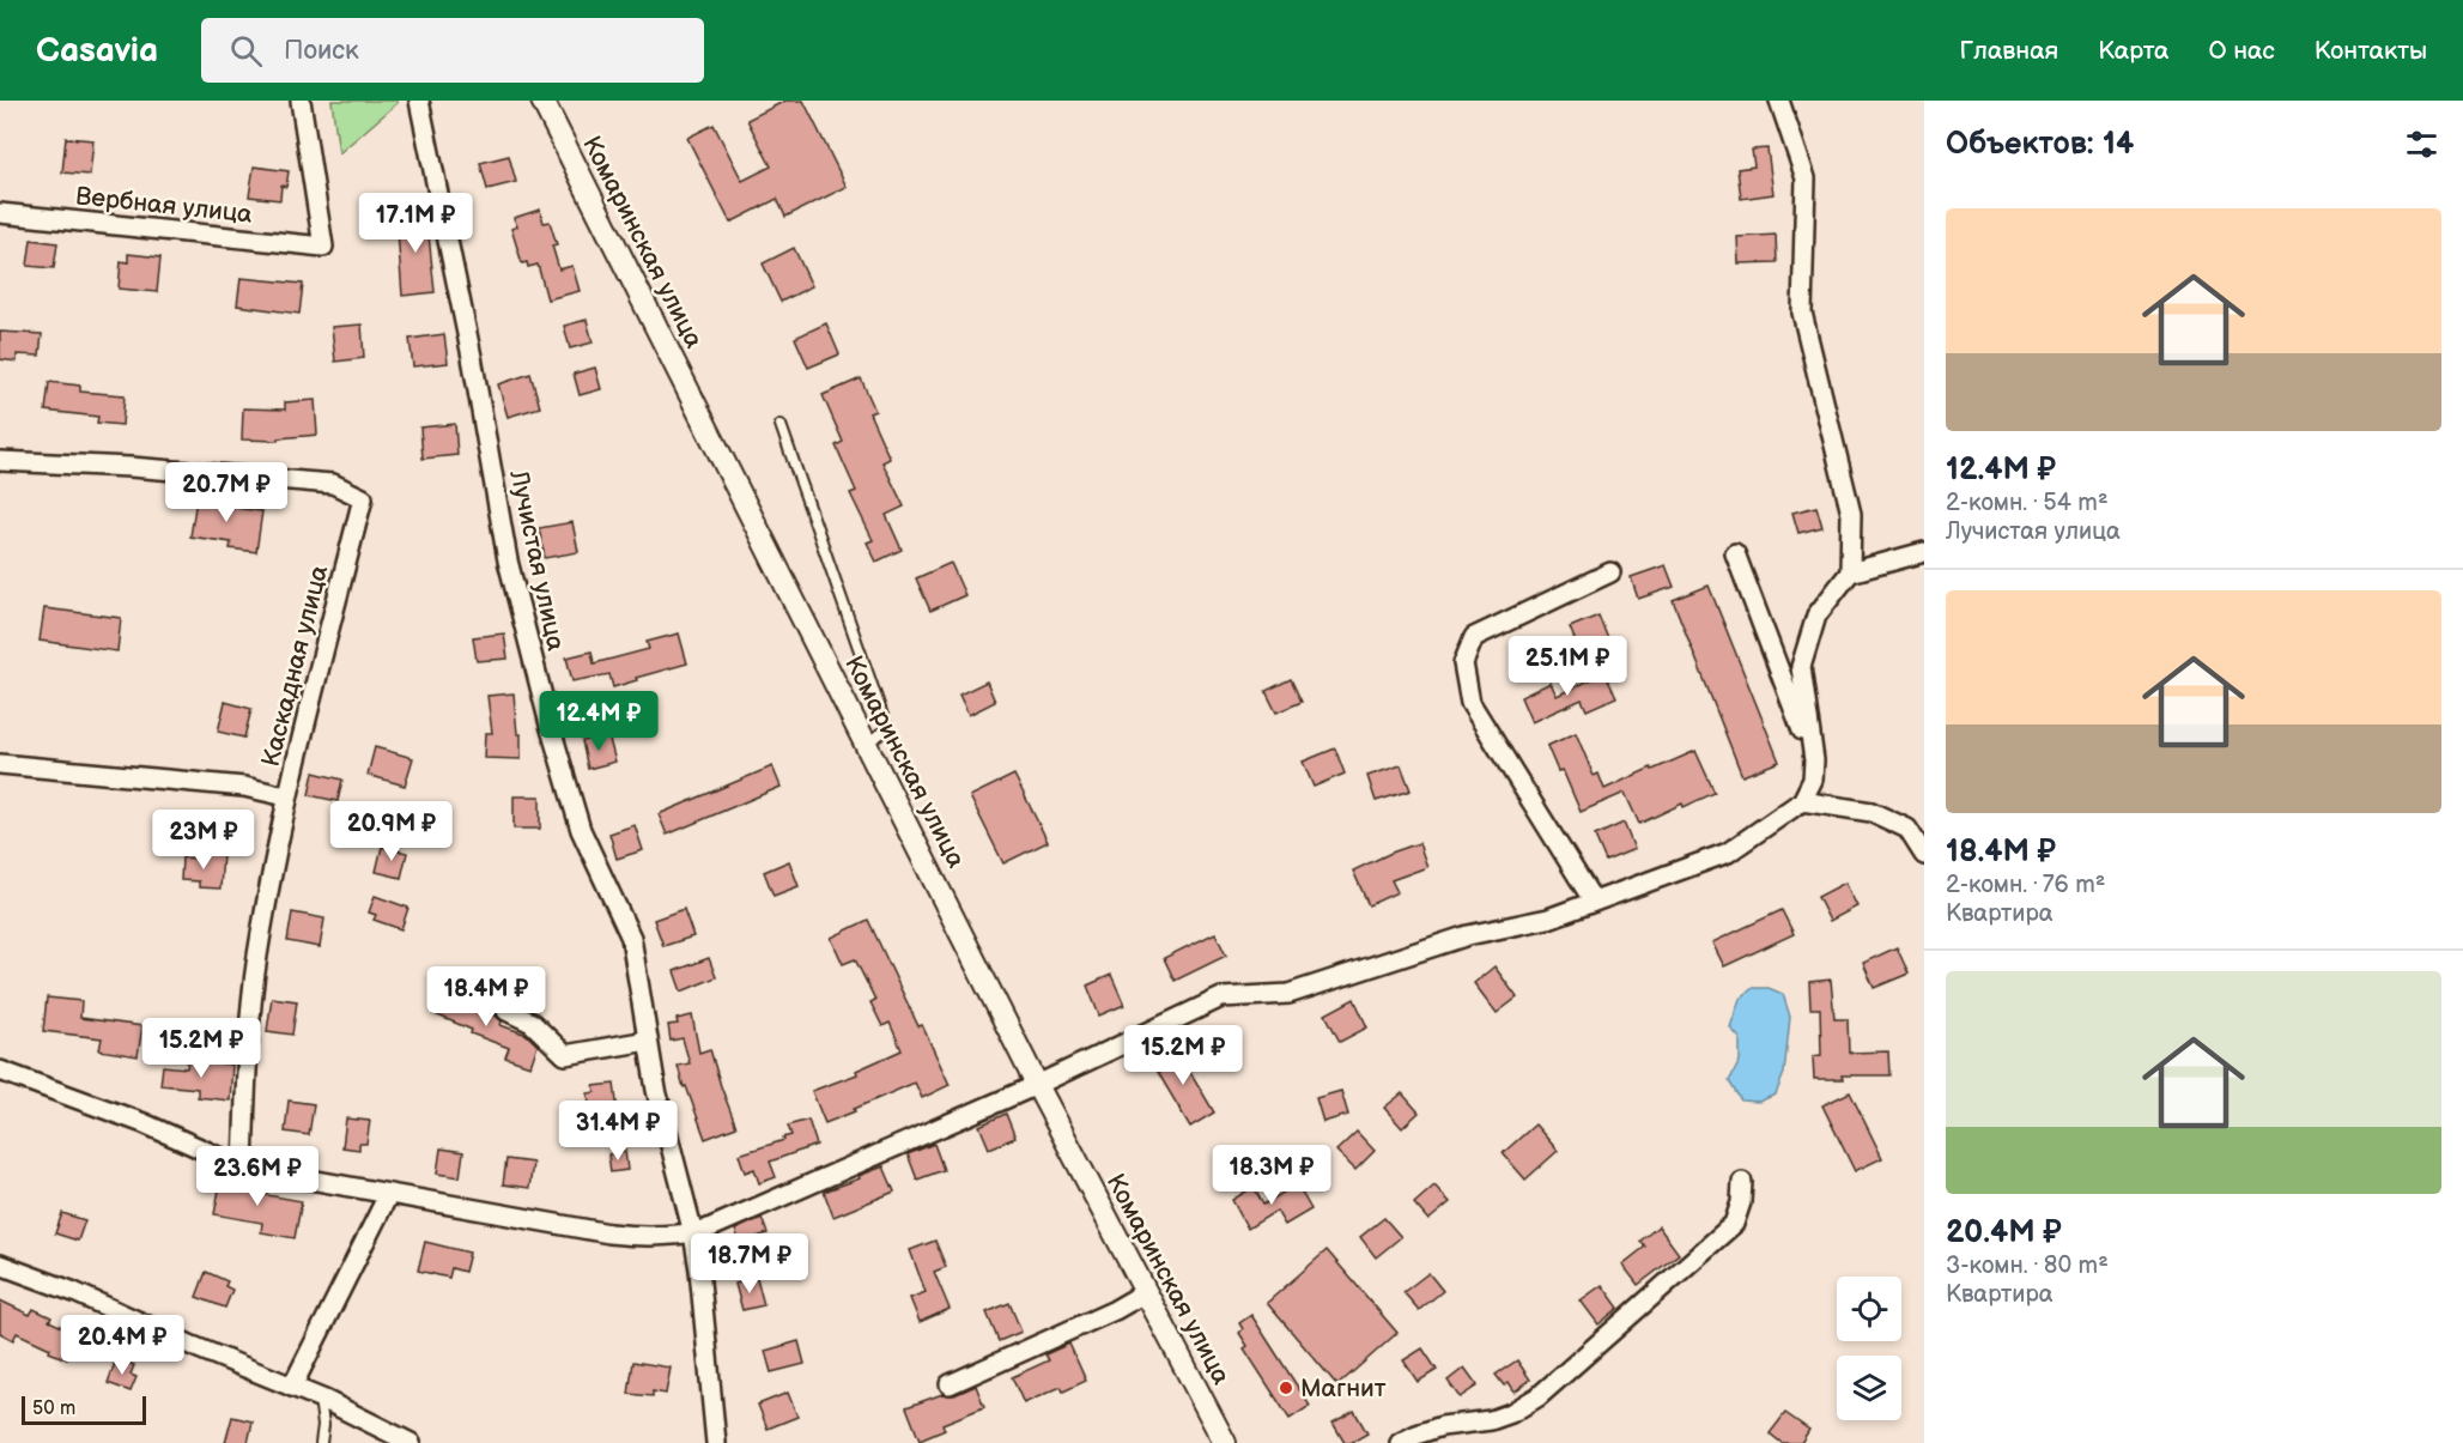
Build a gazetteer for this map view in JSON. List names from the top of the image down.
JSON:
{
  "streets": {
    "street": [
      "Вербная улица",
      "Комаринская улица",
      "Лучистая улица",
      "Каскадная улица"
    ]
  },
  "places": ["Магнит"],
  "scale_bar": "50 m",
  "page": {
    "header": "Casavia",
    "search": "Поиск",
    "nav": [
      "Главная",
      "Карта",
      "О нас",
      "Контакты"
    ],
    "heading": "Объектов: 14",
    "list": [
      {
        "name": "12.4M ₽",
        "note": "2-комн. · 54 m² · Лучистая улица"
      },
      {
        "name": "18.4M ₽",
        "note": "2-комн. · 76 m² · Квартира"
      },
      {
        "name": "20.4M ₽",
        "note": "3-комн. · 80 m² · Квартира"
      }
    ],
    "price": [
      "17.1M ₽",
      "20.7M ₽",
      "25.1M ₽",
      "12.4M ₽",
      "20.9M ₽",
      "23M ₽",
      "18.4M ₽",
      "15.2M ₽",
      "15.2M ₽",
      "31.4M ₽",
      "18.3M ₽",
      "23.6M ₽",
      "18.7M ₽",
      "20.4M ₽"
    ],
    "scale": "50 m"
  }
}
